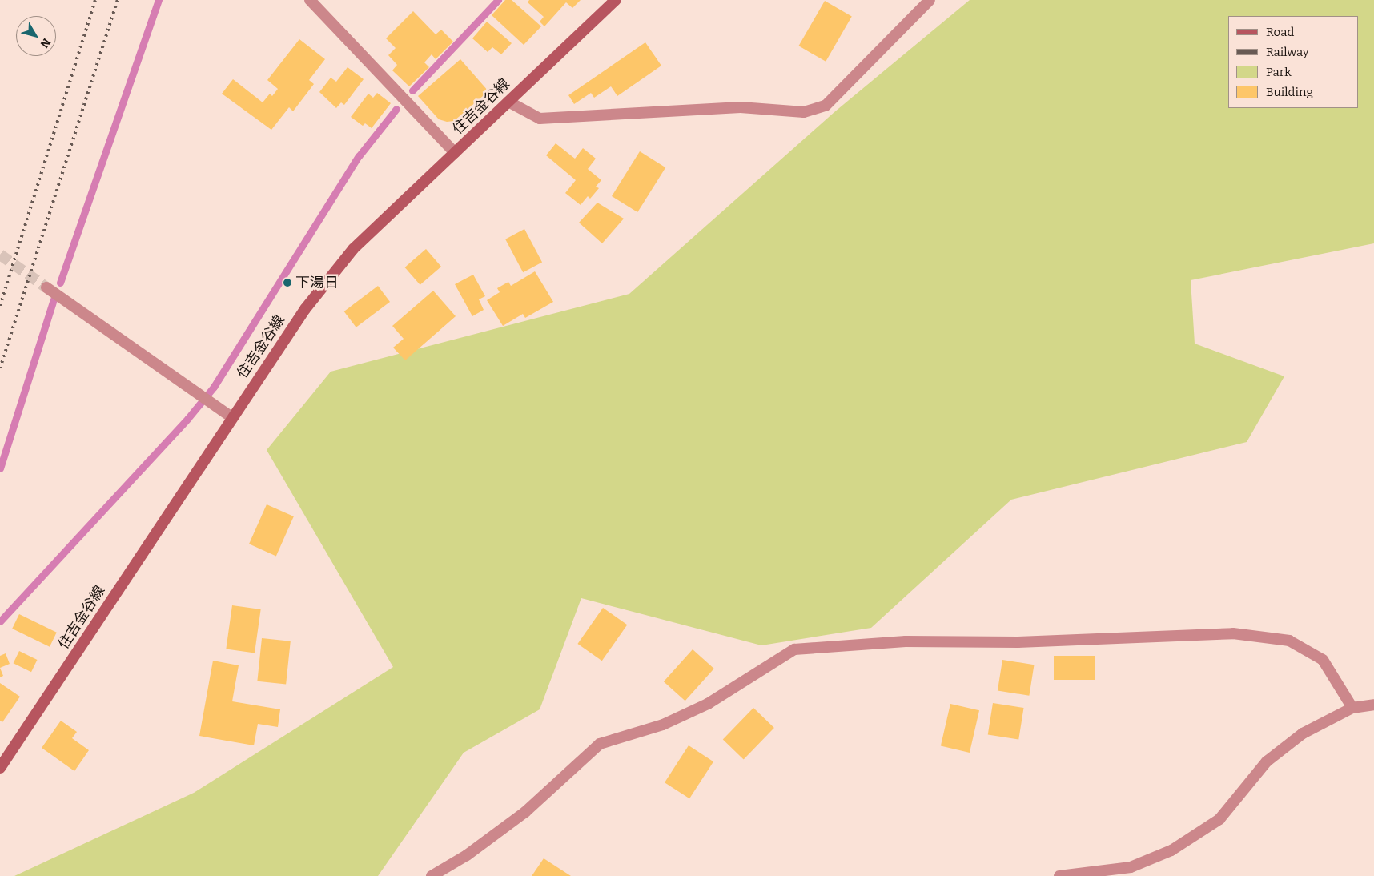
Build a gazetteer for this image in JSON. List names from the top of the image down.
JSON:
{
  "streets": {
    "main road": ["住吉金谷線"]
  },
  "places": ["下湯日"],
  "legend": [
    "Road",
    "Railway",
    "Park",
    "Building"
  ],
  "north": "bottom right"
}
